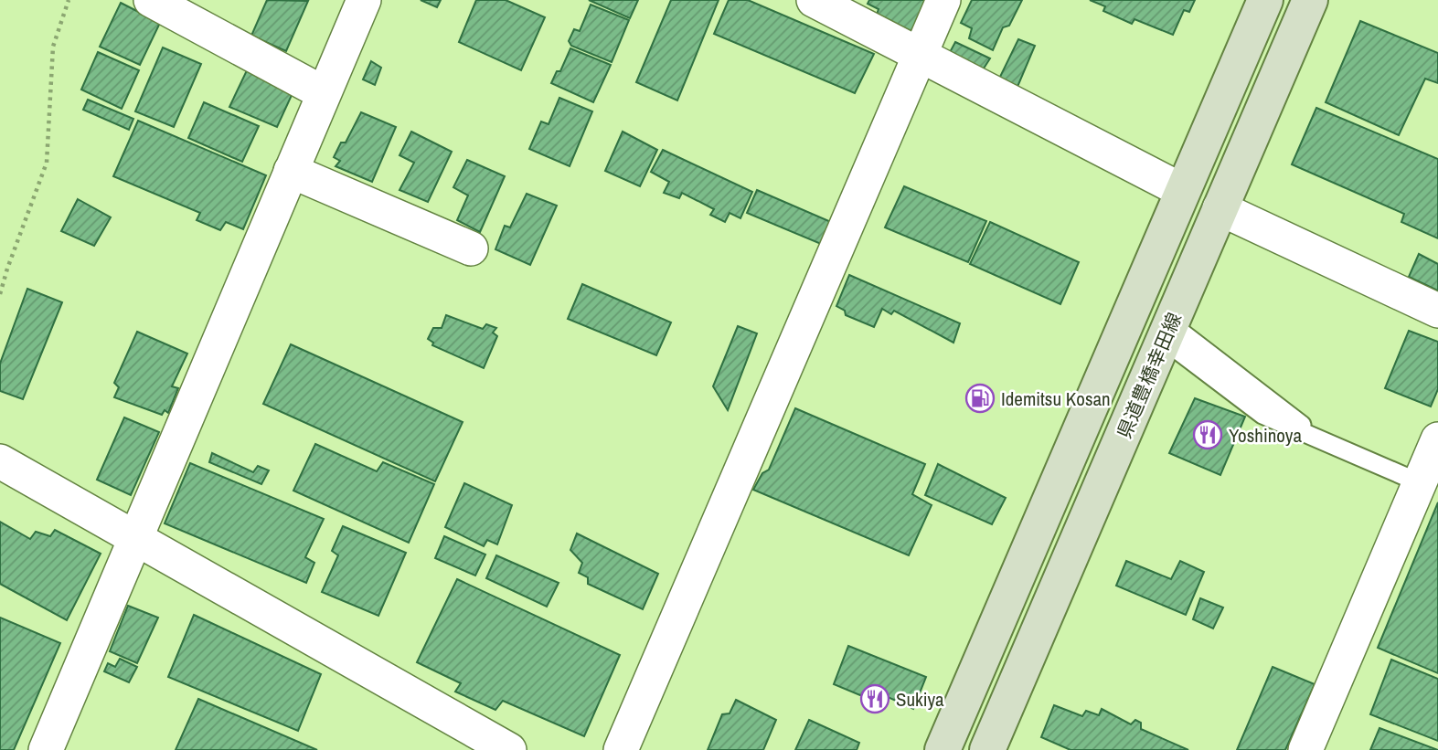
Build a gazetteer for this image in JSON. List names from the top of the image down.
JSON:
{
  "streets": {
    "main road": ["県道豊橋幸田線"]
  },
  "places": {
    "fuel station": ["Idemitsu Kosan"],
    "restaurant": ["Yoshinoya", "Sukiya"]
  }
}
